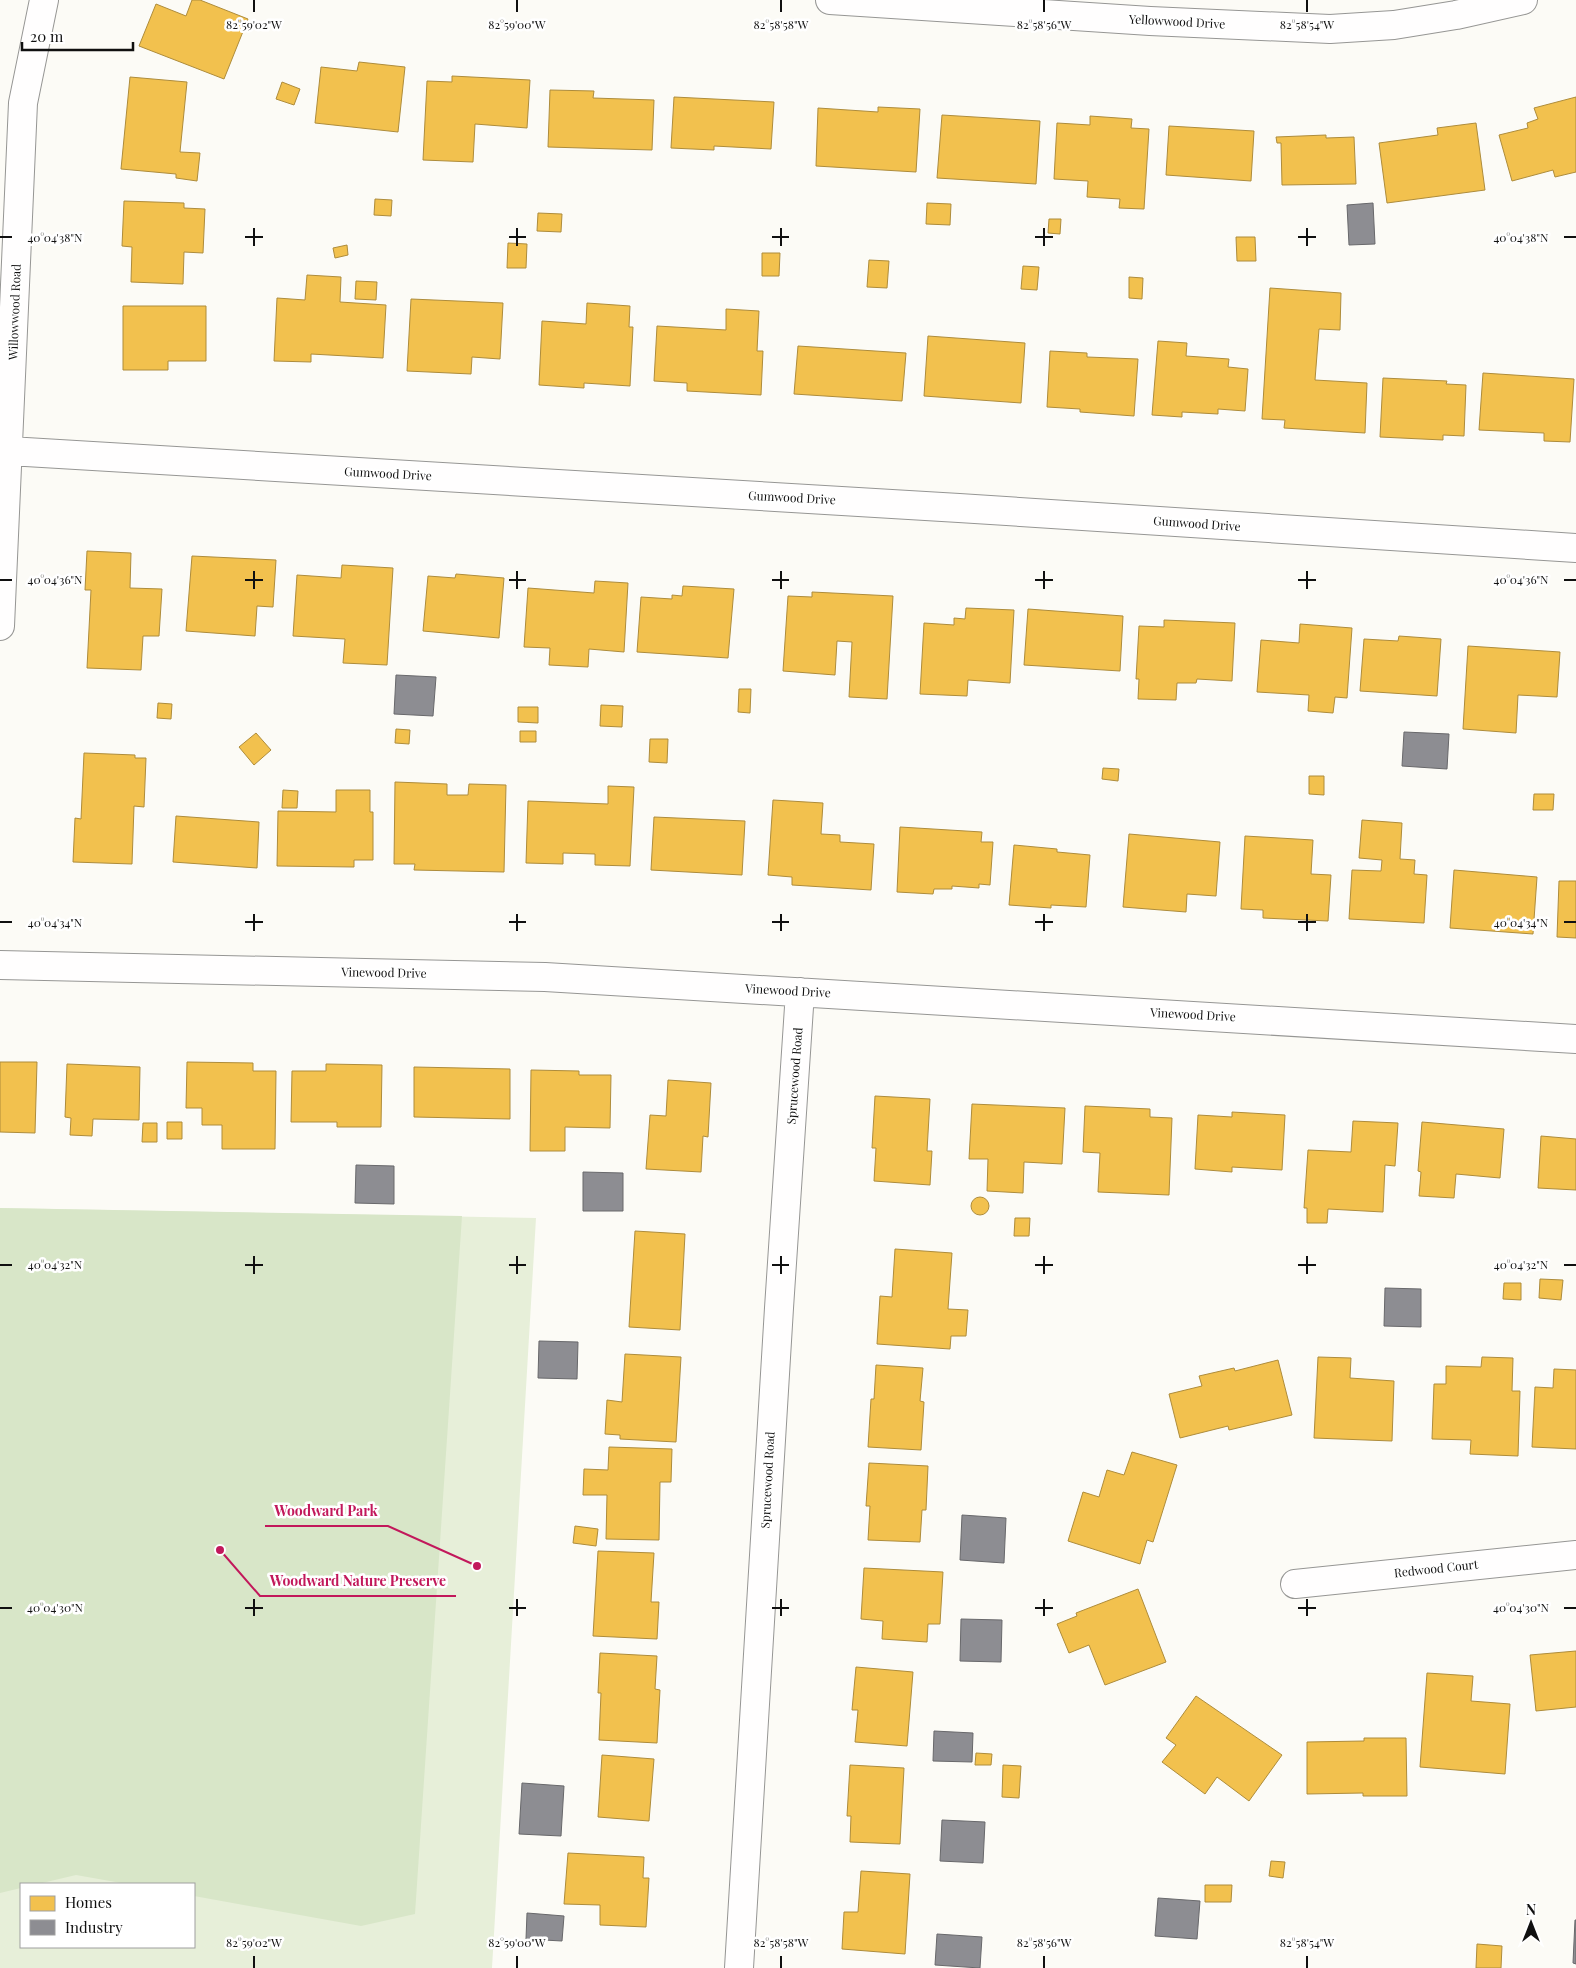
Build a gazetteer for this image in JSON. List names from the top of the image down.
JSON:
{
  "streets": {
    "street": [
      "Yellowwood Drive",
      "Willowwood Road",
      "Gumwood Drive",
      "Vinewood Drive",
      "Sprucewood Road",
      "Redwood Court"
    ]
  },
  "crossings": [
    ["Willowwood Road", "Gumwood Drive"],
    ["Vinewood Drive", "Sprucewood Road"]
  ],
  "places": ["Woodward Nature Preserve", "Woodward Park"],
  "legend": ["Homes", "Industry"],
  "scale_bar": "20 m",
  "north": "top",
  "coordinates": [
    "82°59'02\"W",
    "82°59'00\"W",
    "82°58'58\"W",
    "82°58'56\"W",
    "82°58'54\"W",
    "40°04'38\"N",
    "40°04'36\"N",
    "40°04'34\"N",
    "40°04'32\"N",
    "40°04'30\"N"
  ]
}
